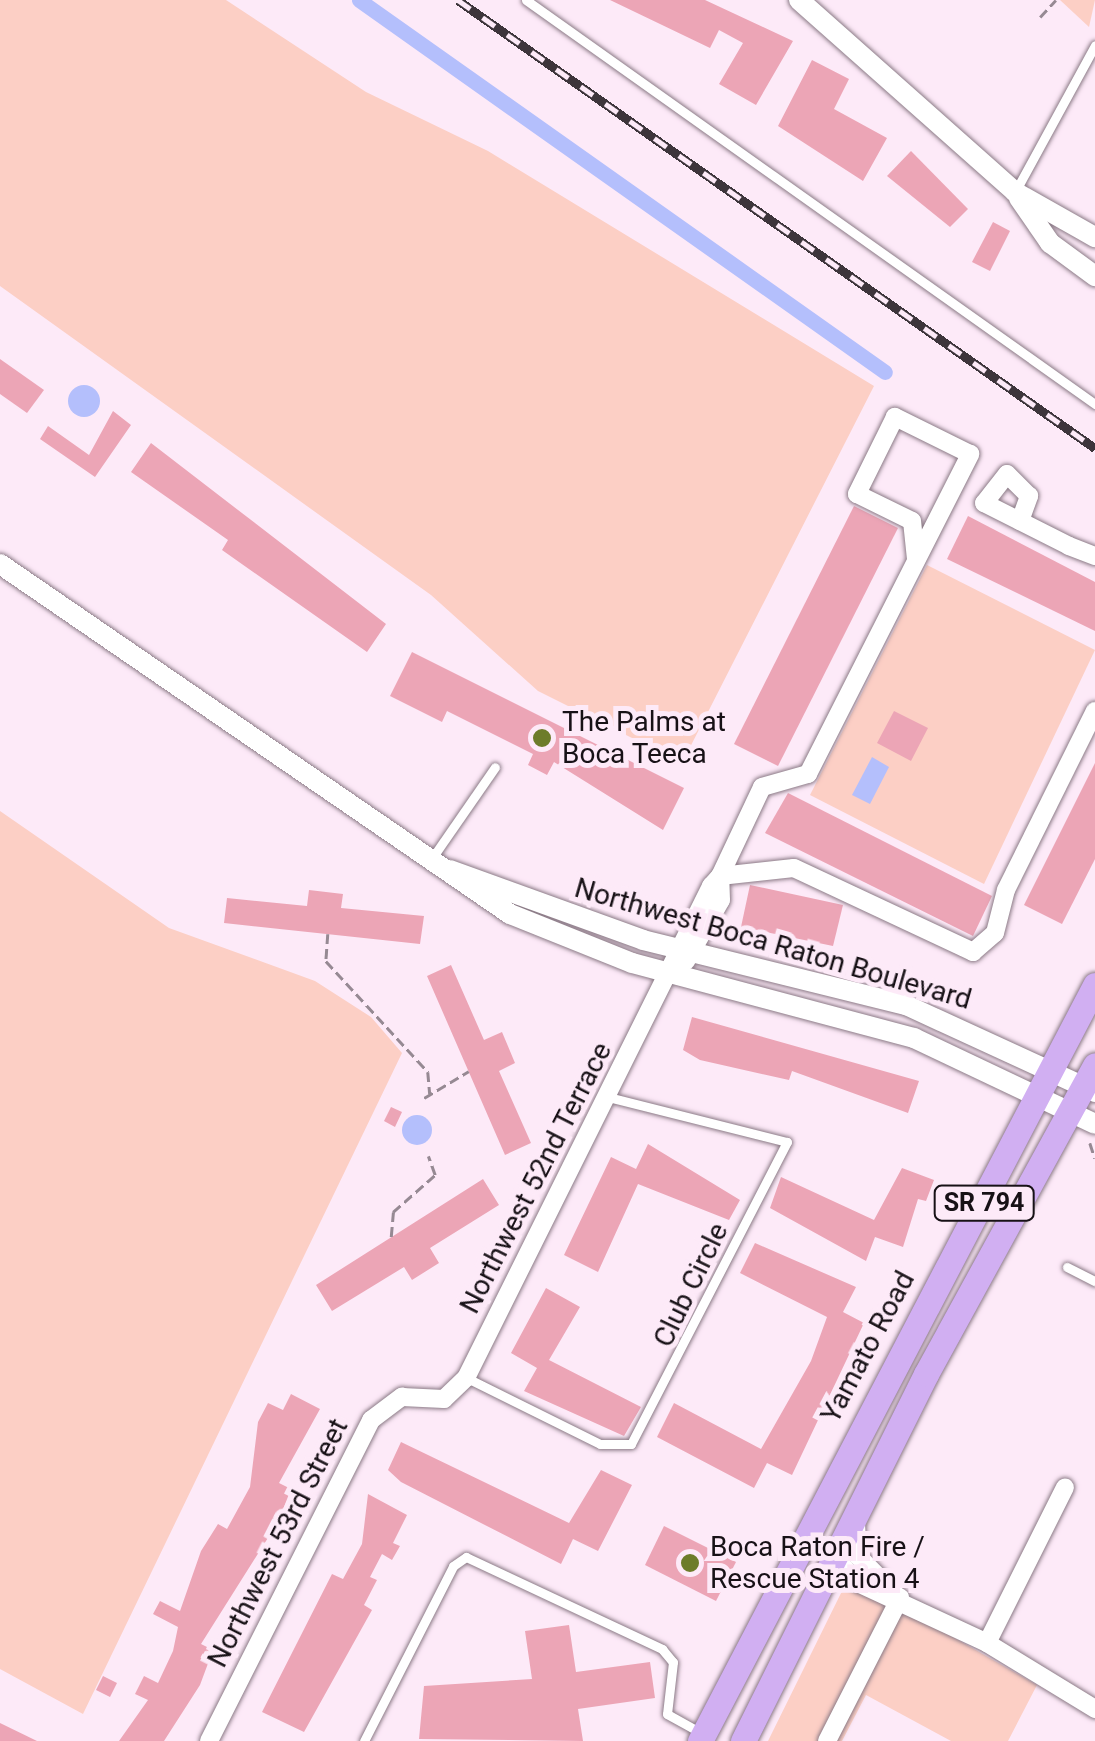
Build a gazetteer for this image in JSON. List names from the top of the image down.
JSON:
{
  "streets": {
    "main road": ["SR 794", "Yamato Road"],
    "street": ["Northwest Boca Raton Boulevard", "Northwest 52nd Terrace", "Northwest 53rd Street"],
    "lane": ["Club Circle"]
  },
  "crossings": [
    ["Northwest Boca Raton Boulevard", "Northwest 52nd Terrace"],
    ["Northwest Boca Raton Boulevard", "SR 794"],
    ["Northwest Boca Raton Boulevard", "Yamato Road"],
    ["Northwest 52nd Terrace", "Club Circle"],
    ["Northwest 52nd Terrace", "Northwest 53rd Street"],
    ["Club Circle", "Northwest 53rd Street"]
  ],
  "places": ["The Palms at Boca Teeca", "Boca Raton Fire / Rescue Station 4"]
}
